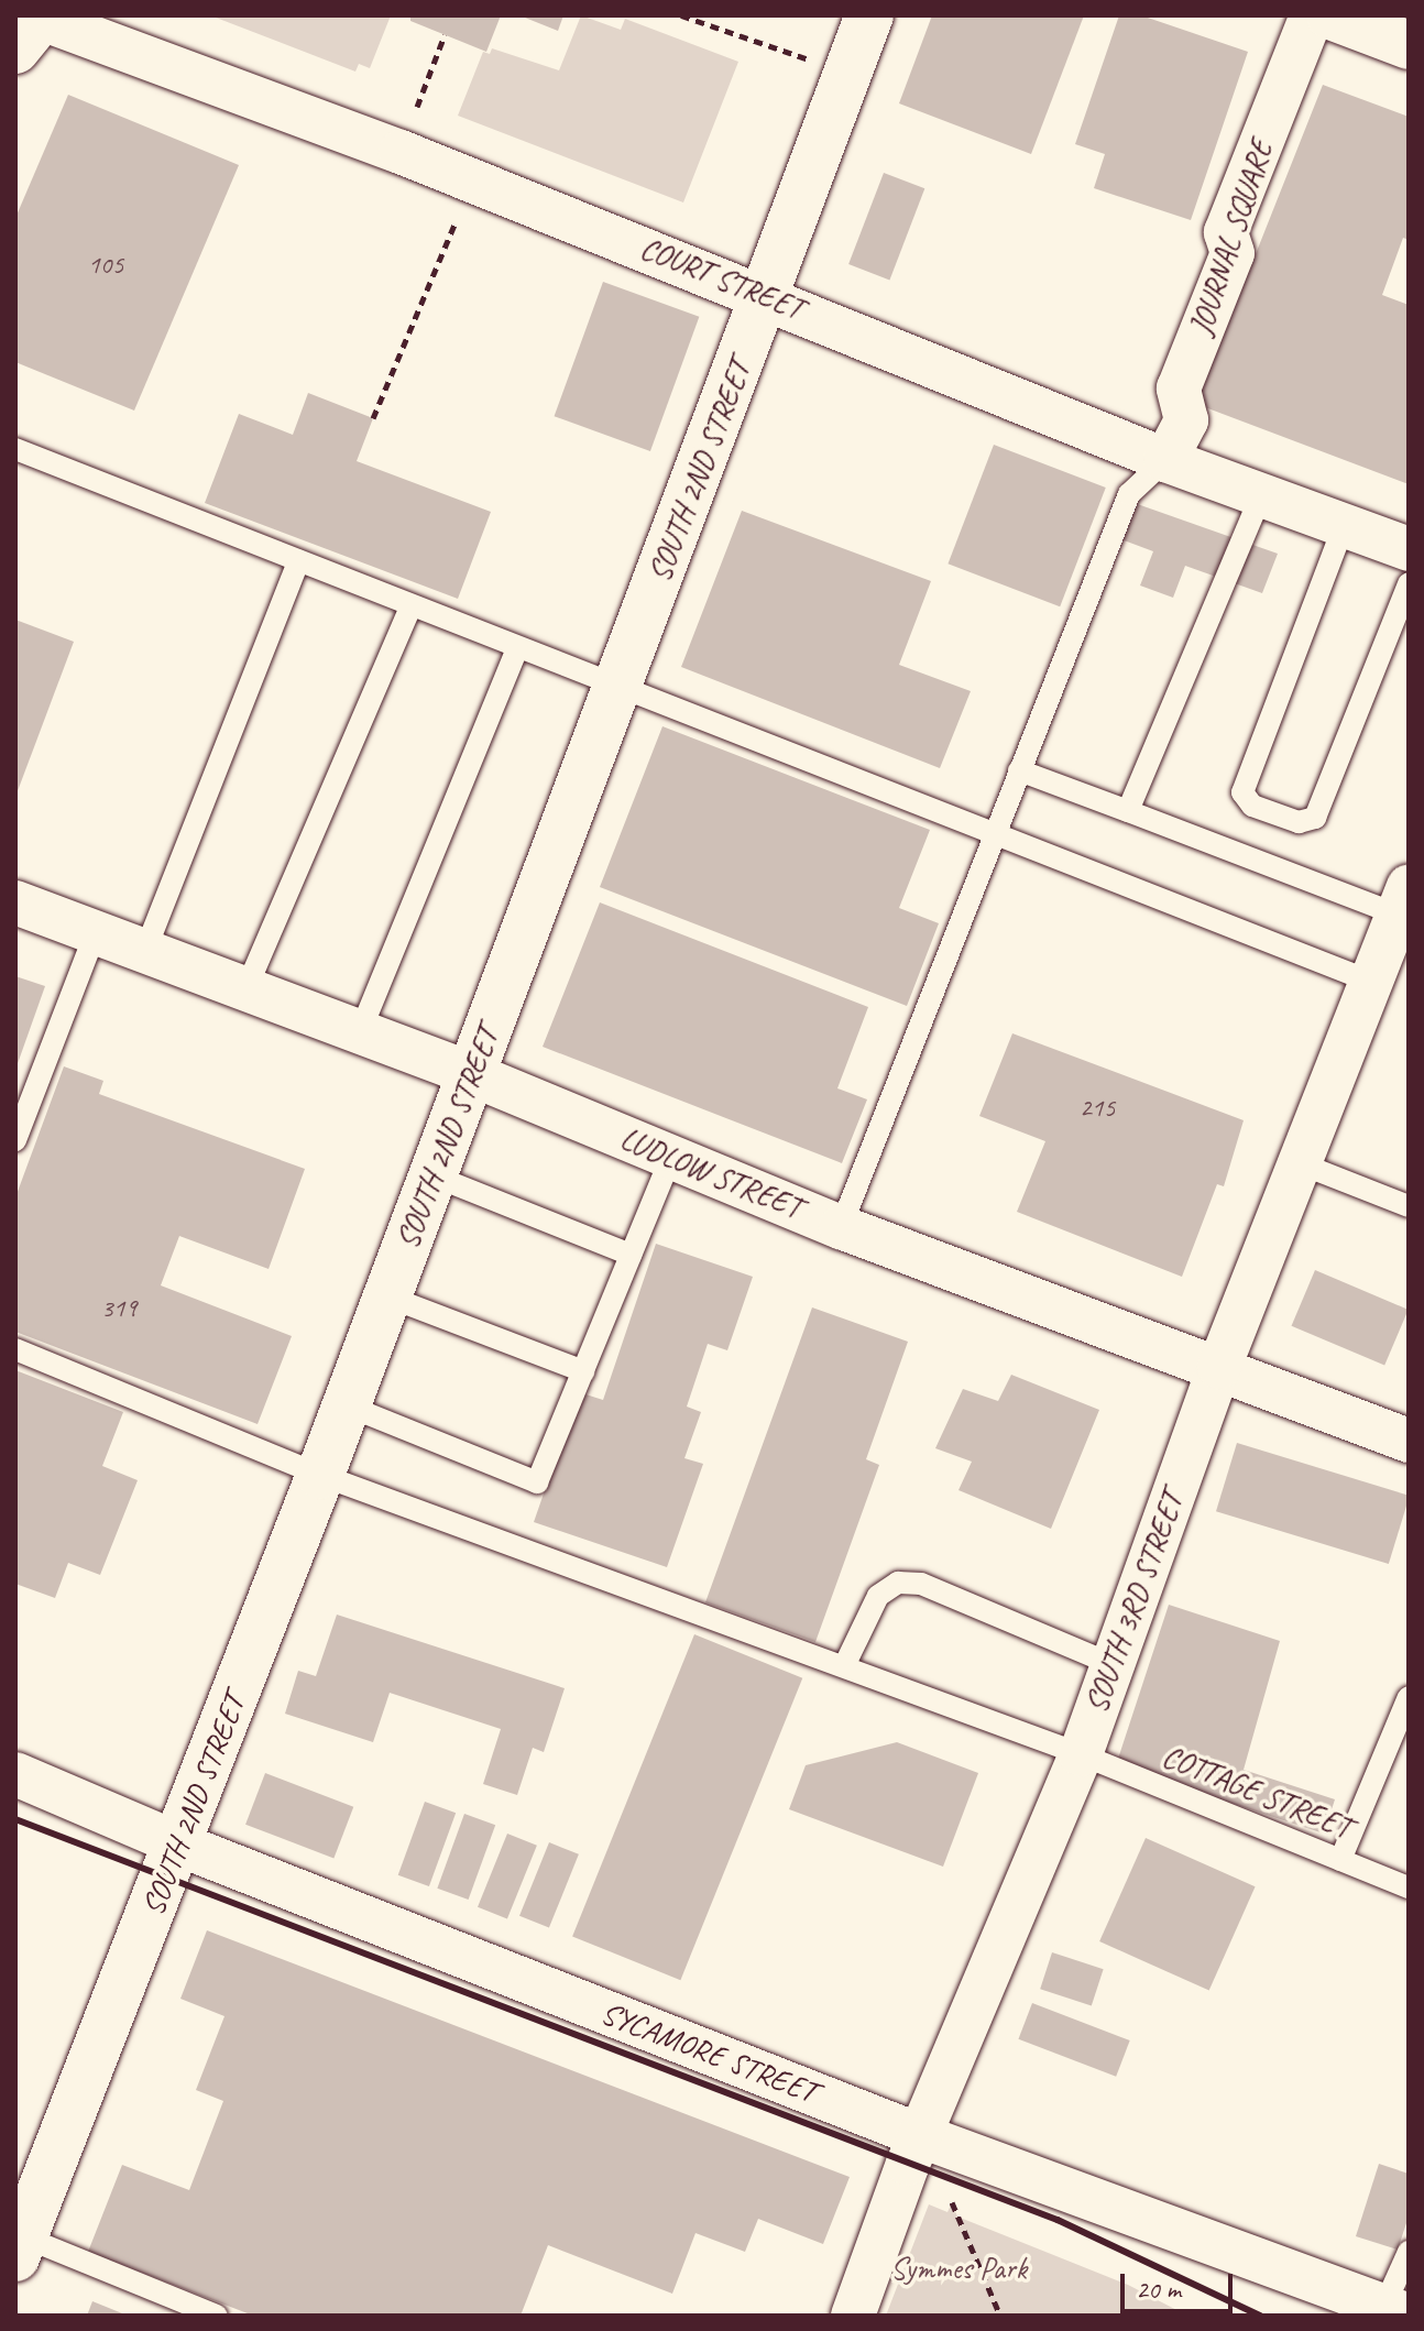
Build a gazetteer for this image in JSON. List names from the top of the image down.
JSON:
{
  "streets": {
    "street": [
      "JOURNAL SQUARE",
      "COURT STREET",
      "SOUTH 2ND STREET",
      "LUDLOW STREET",
      "SOUTH 3RD STREET",
      "SYCAMORE STREET"
    ],
    "lane": ["COTTAGE STREET"]
  },
  "crossings": [
    ["JOURNAL SQUARE", "COURT STREET"],
    ["COURT STREET", "SOUTH 2ND STREET"],
    ["SOUTH 2ND STREET", "LUDLOW STREET"],
    ["SOUTH 2ND STREET", "COTTAGE STREET"],
    ["SOUTH 2ND STREET", "SYCAMORE STREET"],
    ["LUDLOW STREET", "SOUTH 3RD STREET"],
    ["SOUTH 3RD STREET", "COTTAGE STREET"],
    ["SOUTH 3RD STREET", "SYCAMORE STREET"]
  ],
  "parks": ["Symmes Park"],
  "house_numbers": ["105", "215", "319"],
  "scale_bar": "20 m"
}
